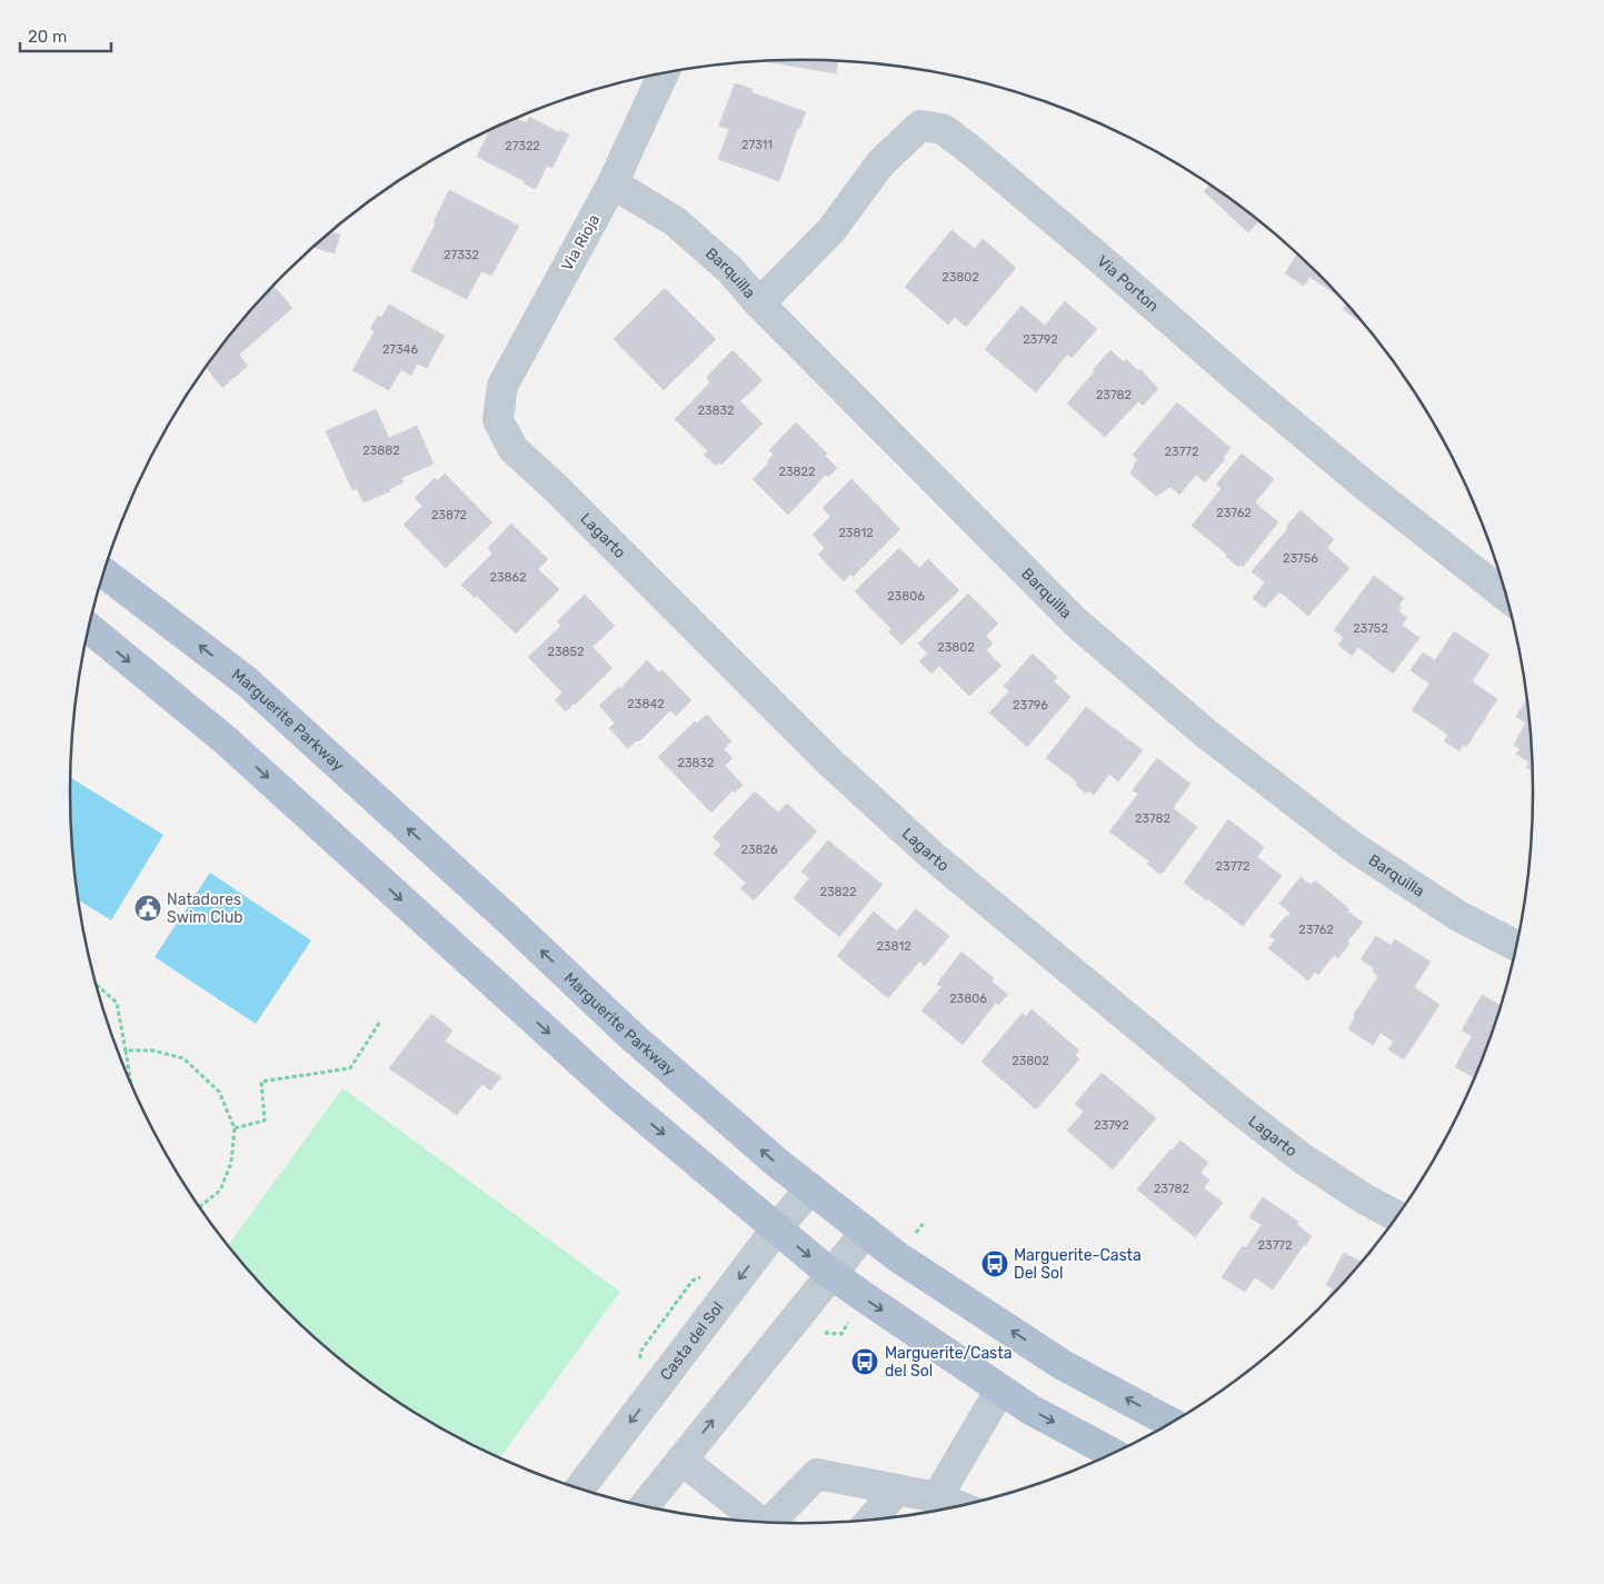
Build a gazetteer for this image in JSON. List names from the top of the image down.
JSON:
{
  "streets": {
    "main road": ["Marguerite Parkway"],
    "street": [
      "Via Rioja",
      "Barquilla",
      "Via Porton",
      "Lagarto",
      "Casta del Sol"
    ]
  },
  "crossings": [
    ["Via Rioja", "Barquilla"],
    ["Via Rioja", "Lagarto"],
    ["Barquilla", "Via Porton"],
    ["Marguerite Parkway", "Casta del Sol"]
  ],
  "places": {
    "public building": ["Natadores Swim Club"],
    "bus stop": ["Marguerite-Casta Del Sol", "Marguerite/Casta del Sol"]
  },
  "house_numbers": [
    "27311",
    "27322",
    "27332",
    "23802",
    "23792",
    "27346",
    "23782",
    "23832",
    "23882",
    "23772",
    "23822",
    "23762",
    "23872",
    "23812",
    "23756",
    "23862",
    "23806",
    "23752",
    "23802",
    "23852",
    "23842",
    "23796",
    "23832",
    "23782",
    "23826",
    "23772",
    "23822",
    "23762",
    "23812",
    "23806",
    "23802",
    "23792",
    "23782",
    "23772"
  ],
  "scale_bar": "20 m"
}
